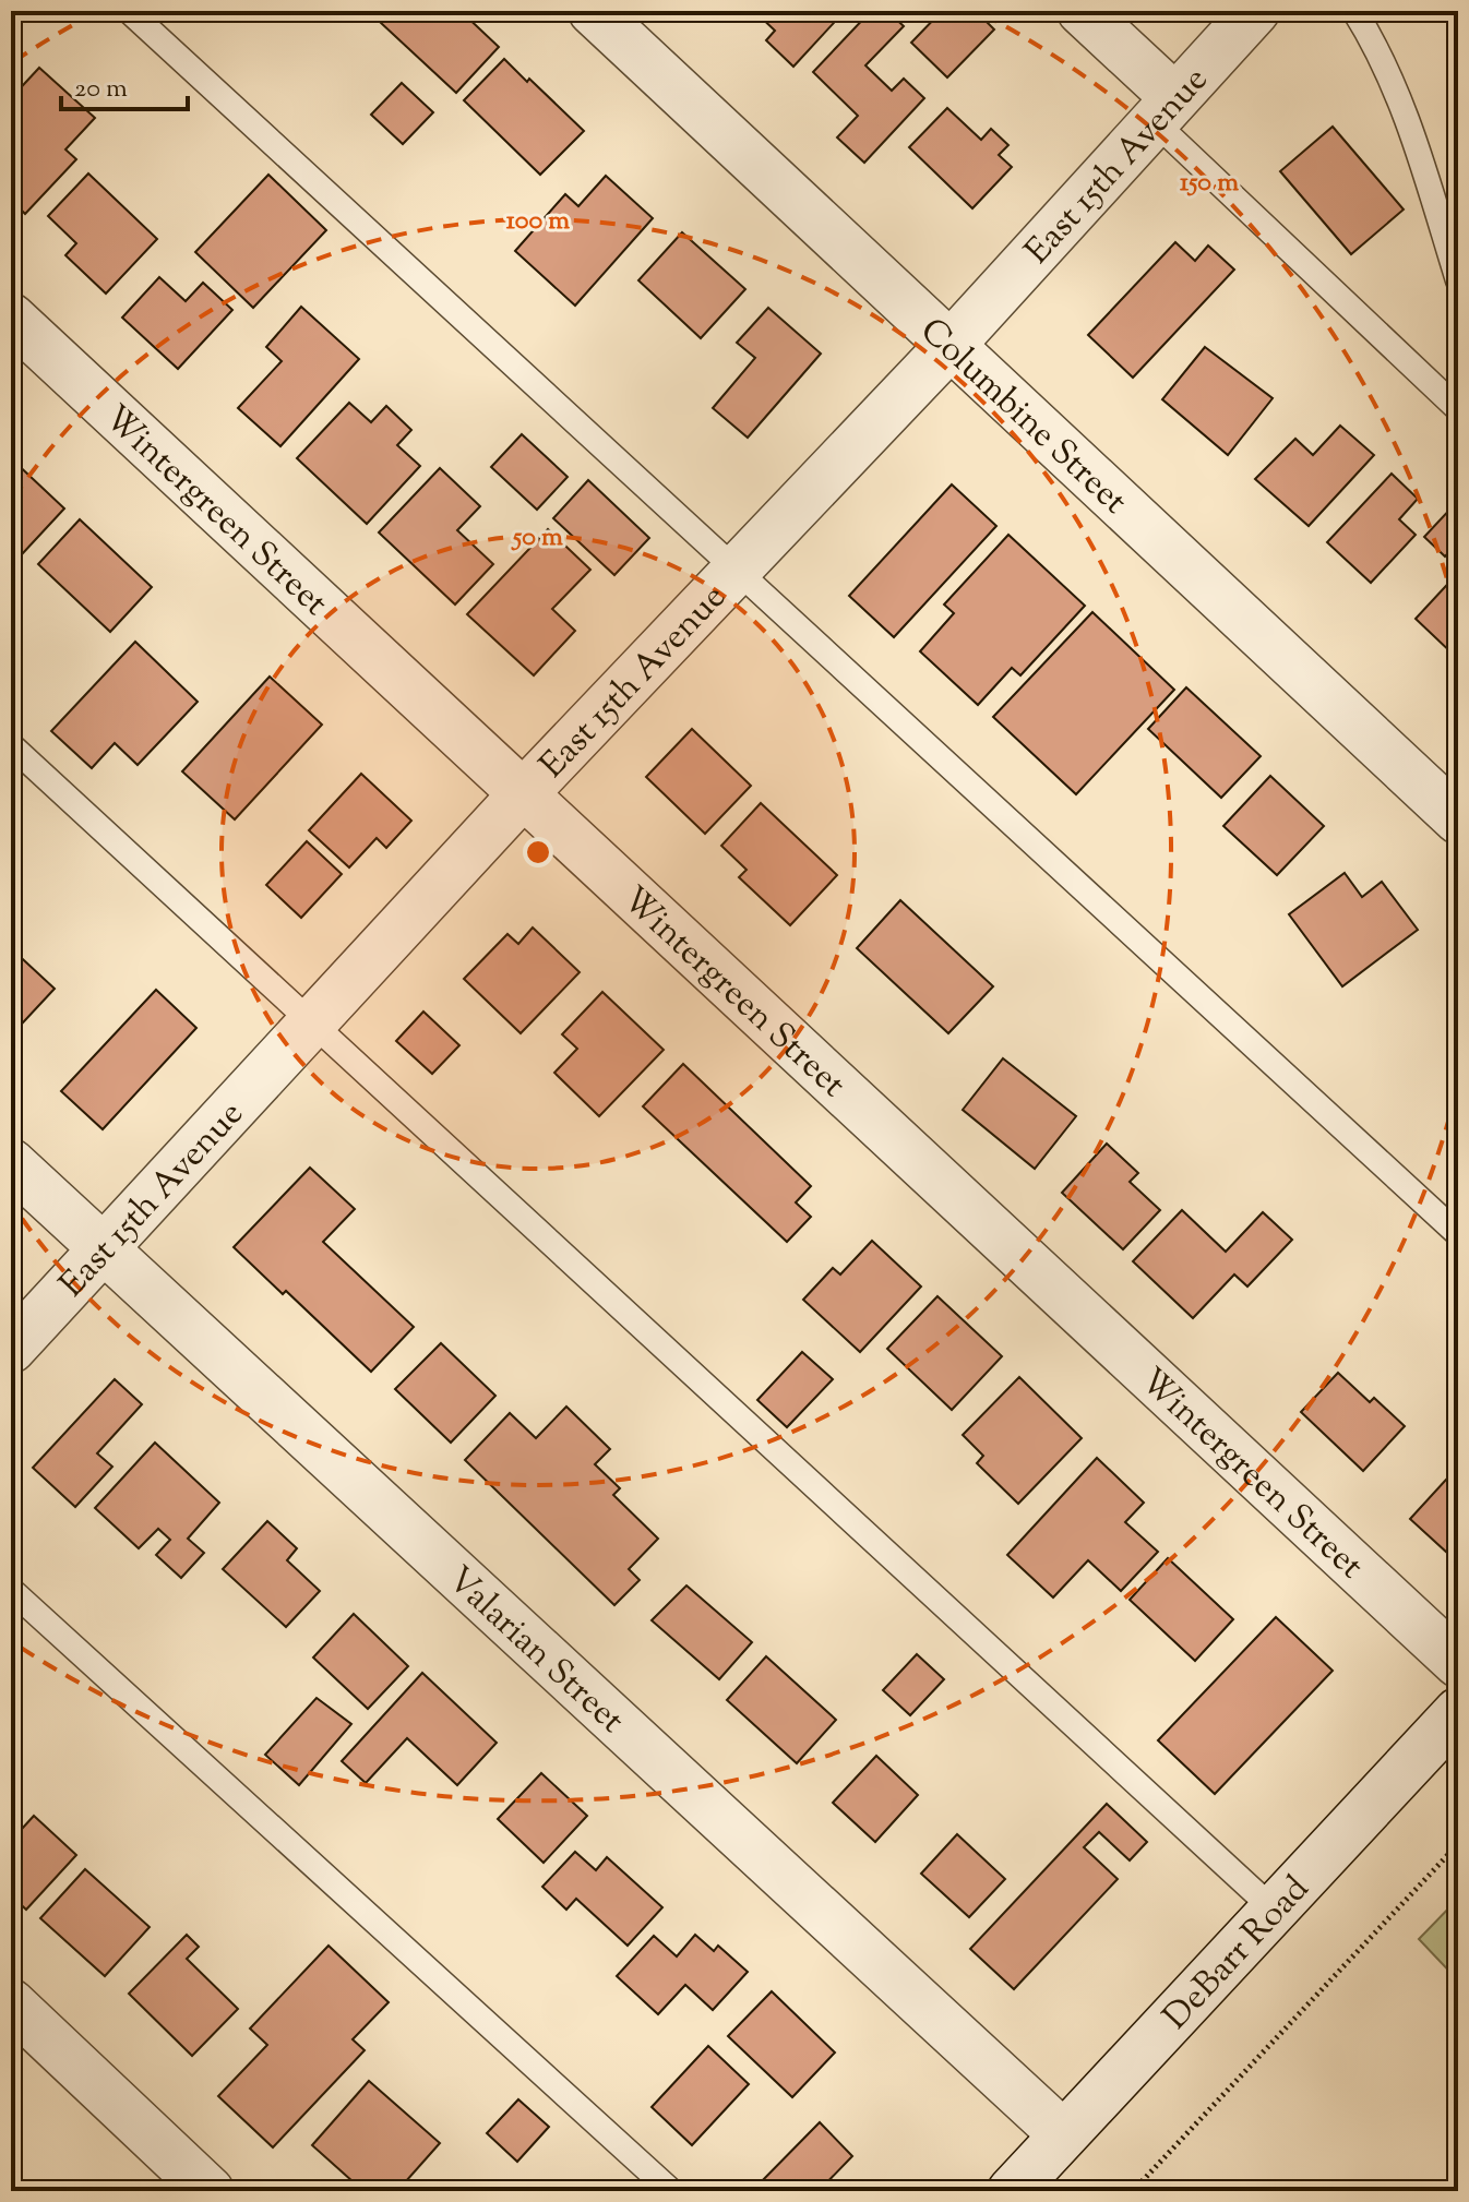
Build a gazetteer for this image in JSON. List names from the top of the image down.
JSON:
{
  "streets": {
    "street": [
      "East 15th Avenue",
      "Columbine Street",
      "Wintergreen Street",
      "Valarian Street",
      "DeBarr Road"
    ]
  },
  "crossings": [
    ["East 15th Avenue", "Columbine Street"],
    ["East 15th Avenue", "Wintergreen Street"],
    ["East 15th Avenue", "Valarian Street"],
    ["Valarian Street", "DeBarr Road"]
  ],
  "scale_bar": "20 m",
  "rings": ["150 m", "100 m", "50 m"]
}
